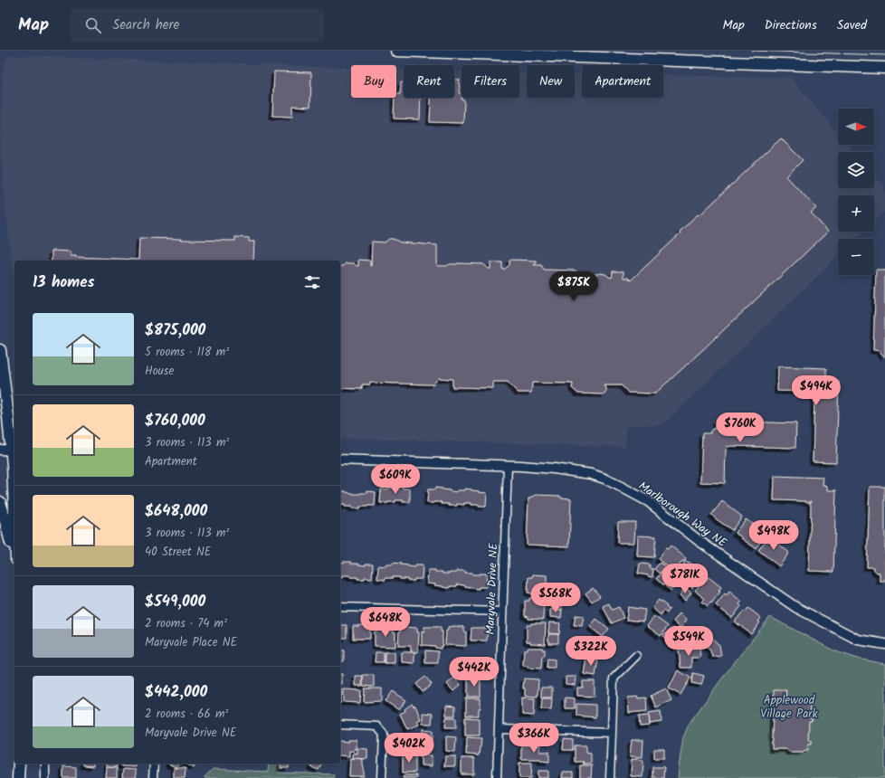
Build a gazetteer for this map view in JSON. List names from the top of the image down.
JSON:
{
  "streets": {
    "street": ["Marlborough Way NE", "Maryvale Drive NE"]
  },
  "crossings": [
    ["Marlborough Way NE", "Maryvale Drive NE"]
  ],
  "parks": ["Applewood Village Park"],
  "north": "right",
  "page": {
    "header": "Map",
    "search": "Search here",
    "nav": ["Map", "Directions", "Saved"],
    "chip": [
      "Buy",
      "Rent",
      "Filters",
      "New",
      "Apartment"
    ],
    "map_buttons": ["+", "−"],
    "heading": "13 homes",
    "price": [
      "$875K",
      "$494K",
      "$760K",
      "$609K",
      "$498K",
      "$781K",
      "$568K",
      "$648K",
      "$549K",
      "$322K",
      "$442K",
      "$366K",
      "$402K"
    ],
    "list": [
      {
        "name": "$875,000",
        "note": "5 rooms · 118 m² · House"
      },
      {
        "name": "$760,000",
        "note": "3 rooms · 113 m² · Apartment"
      },
      {
        "name": "$648,000",
        "note": "3 rooms · 113 m² · 40 Street NE"
      },
      {
        "name": "$549,000",
        "note": "2 rooms · 74 m² · Maryvale Place NE"
      },
      {
        "name": "$442,000",
        "note": "2 rooms · 66 m² · Maryvale Drive NE"
      }
    ]
  }
}
